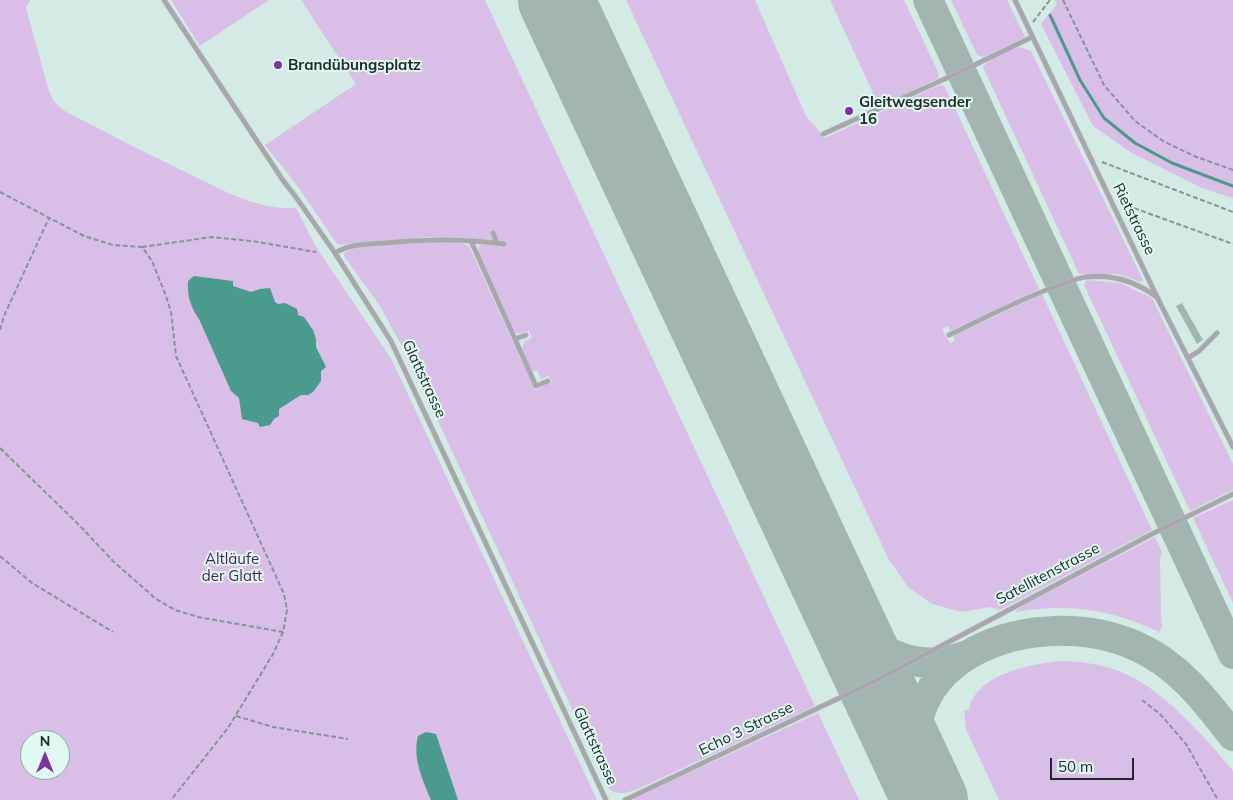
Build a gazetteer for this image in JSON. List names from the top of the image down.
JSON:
{
  "streets": {
    "lane": [
      "Rietstrasse",
      "Glattstrasse",
      "Satellitenstrasse",
      "Echo 3 Strasse"
    ]
  },
  "crossings": [
    ["Satellitenstrasse", "Echo 3 Strasse"]
  ],
  "parks": ["Altläufe der Glatt"],
  "places": ["Brandübungsplatz", "Gleitwegsender 16"],
  "scale_bar": "50 m",
  "north": "top"
}
